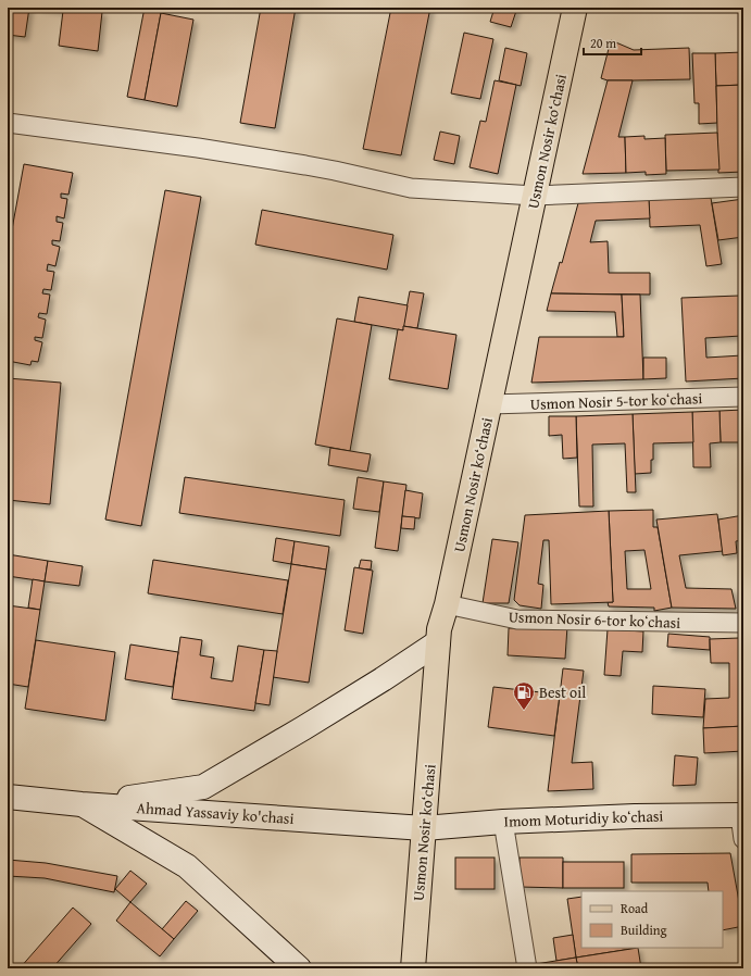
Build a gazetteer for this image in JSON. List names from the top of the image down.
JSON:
{
  "streets": {
    "main road": ["Usmon Nosir ko‘chasi", "Ahmad Yassaviy ko'chasi", "Imom Moturidiy koʻchasi"],
    "street": ["Usmon Nosir 5-tor koʻchasi", "Usmon Nosir 6-tor koʻchasi"]
  },
  "crossings": [
    ["Usmon Nosir ko‘chasi", "Usmon Nosir 5-tor koʻchasi"],
    ["Usmon Nosir ko‘chasi", "Usmon Nosir 6-tor koʻchasi"],
    ["Usmon Nosir ko‘chasi", "Ahmad Yassaviy ko'chasi"],
    ["Usmon Nosir ko‘chasi", "Imom Moturidiy koʻchasi"],
    ["Ahmad Yassaviy ko'chasi", "Imom Moturidiy koʻchasi"]
  ],
  "places": {
    "fuel station": ["Best oil"]
  },
  "legend": ["Road", "Building"],
  "scale_bar": "20 m"
}
